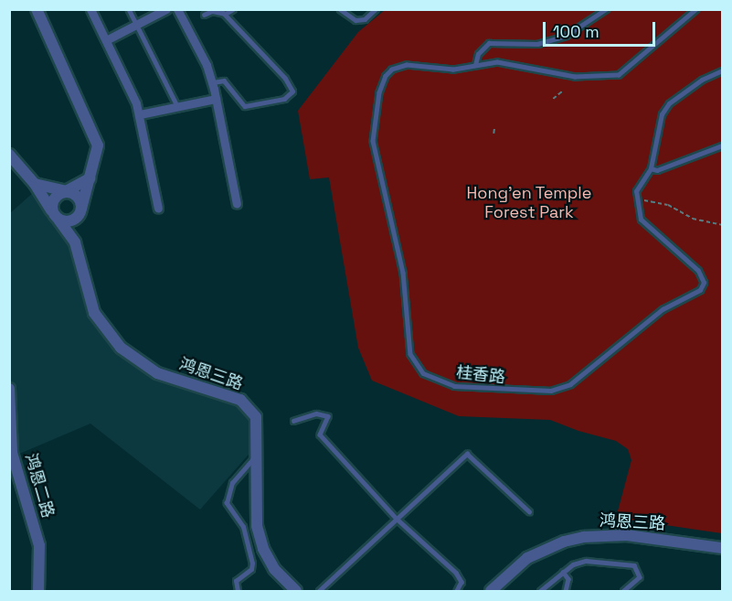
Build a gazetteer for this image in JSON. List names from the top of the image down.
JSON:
{
  "streets": {
    "street": ["鸿恩三路", "鸿恩二路"],
    "lane": ["桂香路"]
  },
  "parks": ["Hong'en Temple Forest Park"],
  "scale_bar": "100 m"
}
